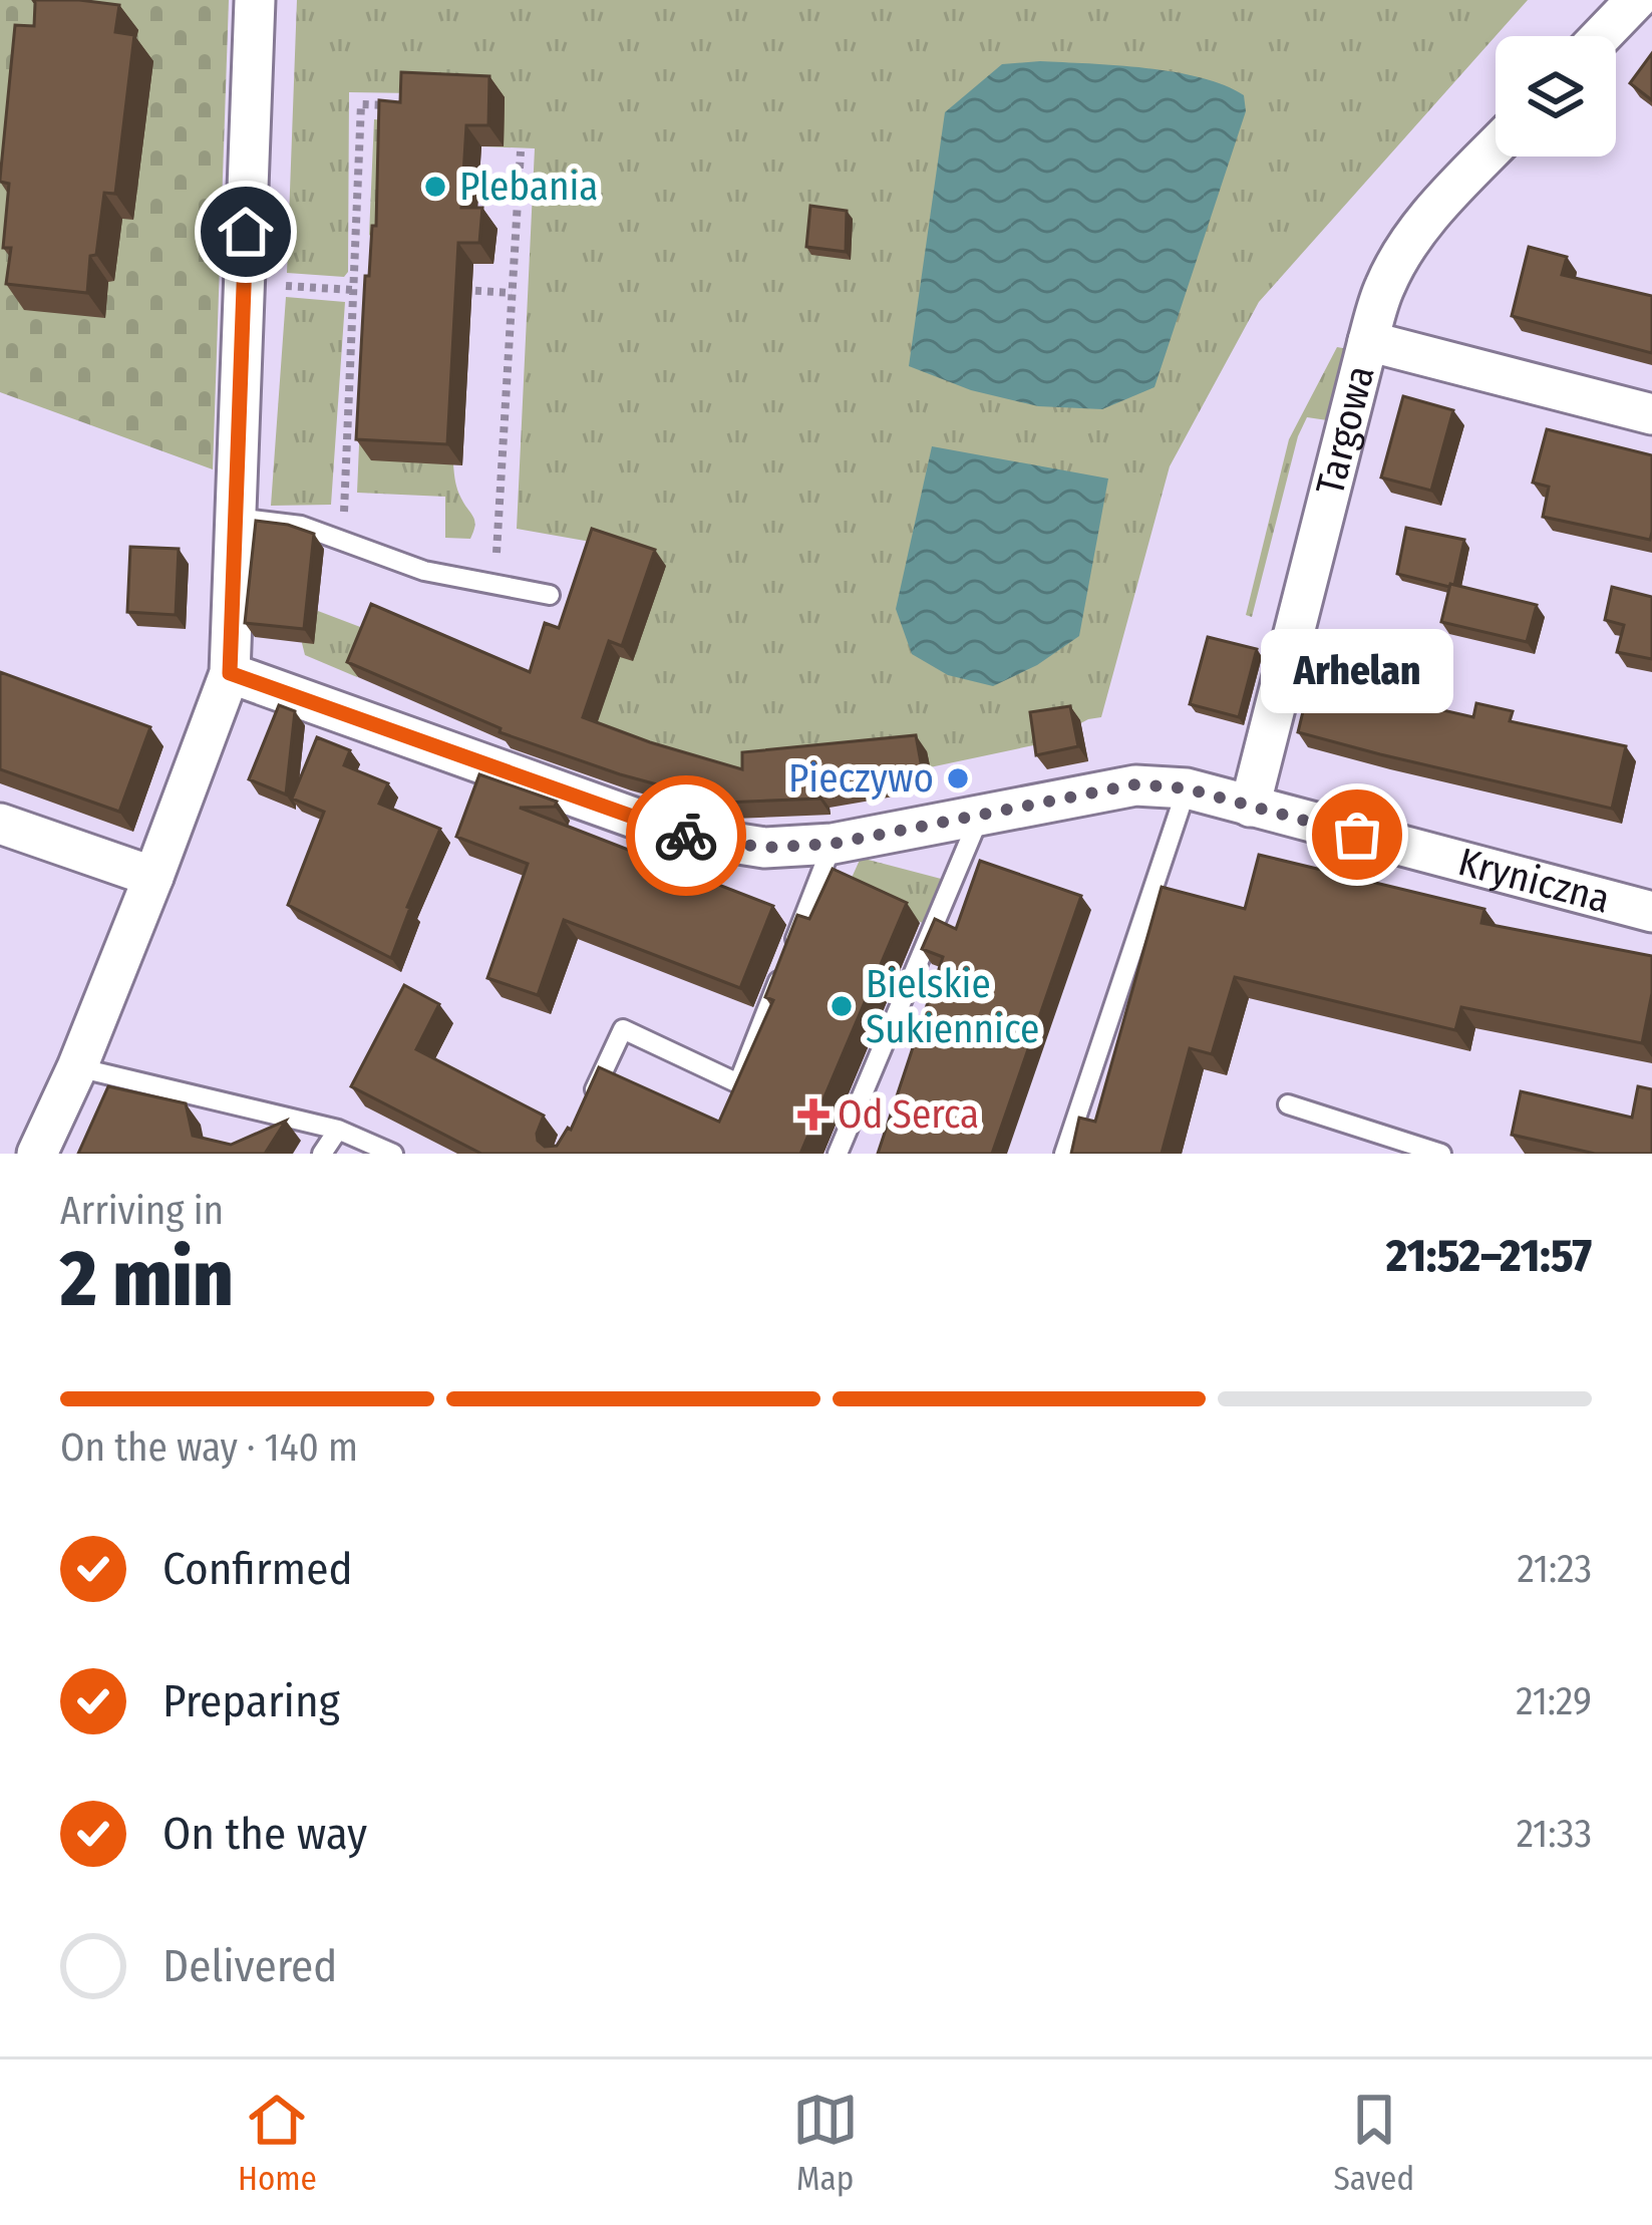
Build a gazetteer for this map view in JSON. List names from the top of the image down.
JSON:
{
  "streets": {
    "street": ["Targowa", "Kryniczna"]
  },
  "crossings": [
    ["Targowa", "Kryniczna"]
  ],
  "places": {
    "other": [
      "Plebania",
      "Pieczywo",
      "Arhelan",
      "Bielskie Sukiennice"
    ],
    "health": ["Od Serca"]
  },
  "page": {
    "bubble": "Arhelan",
    "heading": ["2 min", "Arriving in", "21:52–21:57"],
    "bar": "On the way · 140 m",
    "list": [
      ["Confirmed", "21:23"],
      ["Preparing", "21:29"],
      ["On the way", "21:33"],
      "Delivered"
    ],
    "tabs": ["Home", "Map", "Saved"]
  }
}
